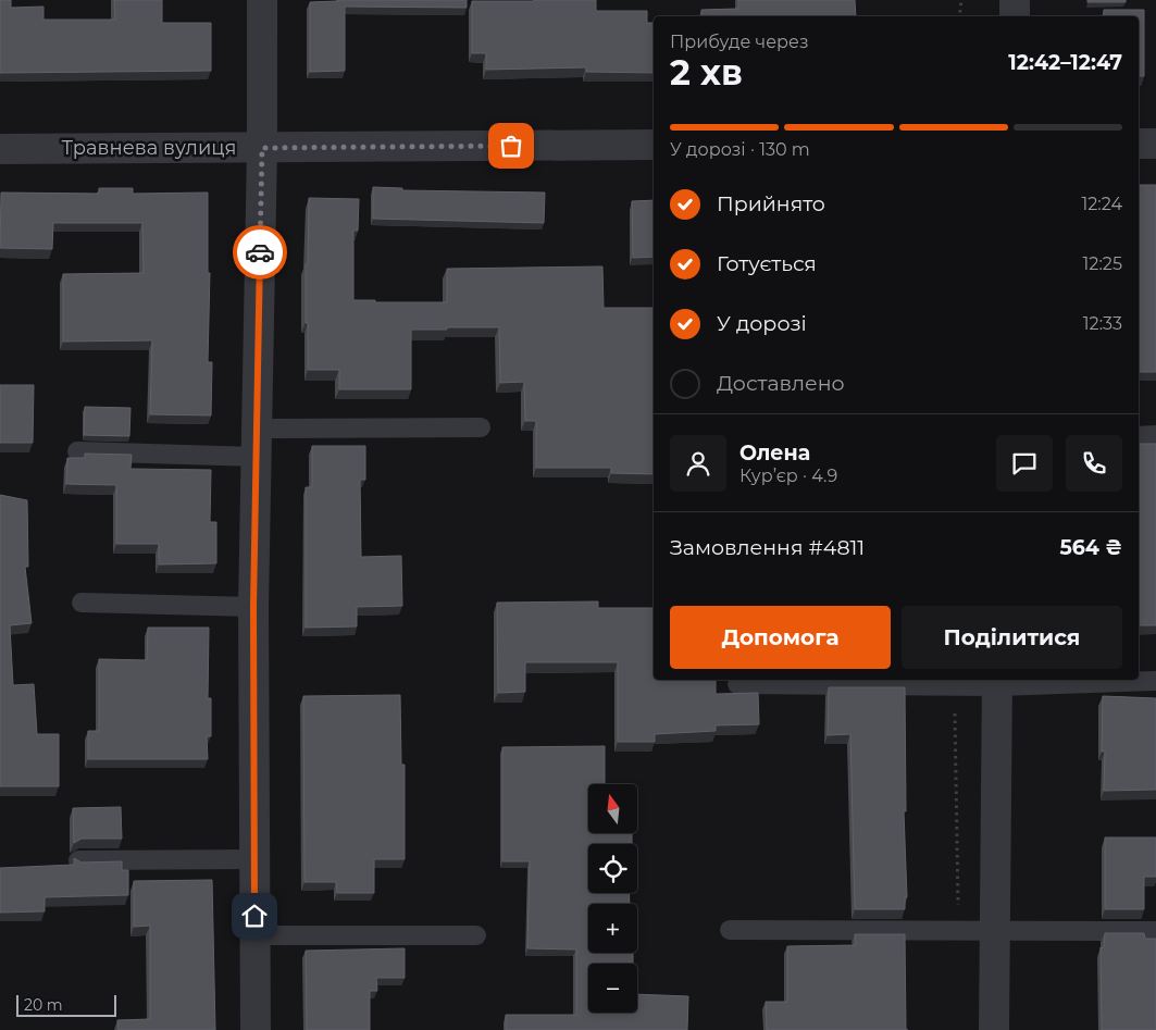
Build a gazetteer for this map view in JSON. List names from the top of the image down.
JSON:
{
  "streets": {
    "street": ["Травнева вулиця"]
  },
  "scale_bar": "20 m",
  "north": "top",
  "page": {
    "heading": ["2 хв", "Прибуде через", "12:42–12:47"],
    "panel": [
      "Олена",
      "Кур’єр · 4.9",
      "Замовлення #4811",
      "564 ₴"
    ],
    "bar": "У дорозі · 130 m",
    "list": [
      ["Прийнято", "12:24"],
      ["Готується", "12:25"],
      ["У дорозі", "12:33"],
      "Доставлено"
    ],
    "buttons": ["Допомога", "Поділитися"],
    "map_buttons": ["+", "−"],
    "scale": "20 m"
  }
}
